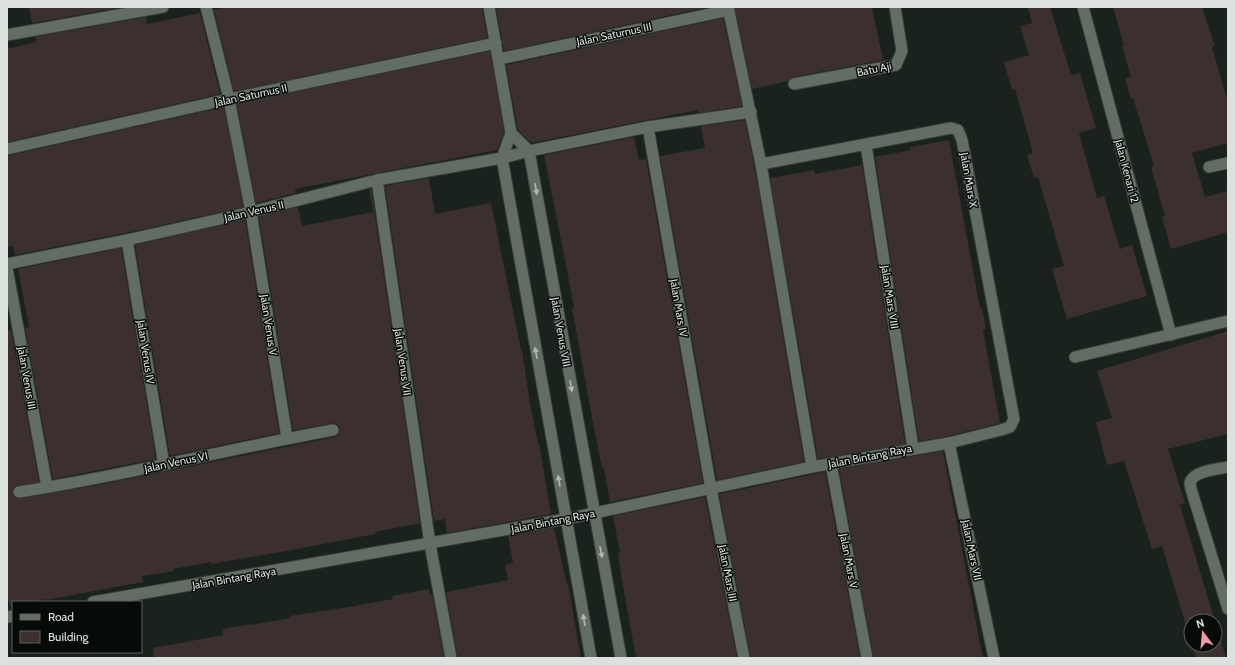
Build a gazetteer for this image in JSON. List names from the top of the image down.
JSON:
{
  "streets": {
    "street": [
      "Jalan Saturnus III",
      "Batu Aji",
      "Jalan Saturnus II",
      "Jalan Kenari 12",
      "Jalan Mars X",
      "Jalan Venus II",
      "Jalan Mars VIII",
      "Jalan Mars IV",
      "Jalan Venus V",
      "Jalan Venus VIII",
      "Jalan Venus IV",
      "Jalan Venus VII",
      "Jalan Venus III",
      "Jalan Bintang Raya",
      "Jalan Venus VI",
      "Jalan Mars VII",
      "Jalan Mars V",
      "Jalan Mars III"
    ]
  },
  "crossings": [
    ["Jalan Saturnus II", "Jalan Venus V"],
    ["Jalan Mars X", "Jalan Mars VIII"],
    ["Jalan Mars X", "Jalan Bintang Raya"],
    ["Jalan Venus II", "Jalan Mars IV"],
    ["Jalan Venus II", "Jalan Venus V"],
    ["Jalan Venus II", "Jalan Venus VIII"],
    ["Jalan Venus II", "Jalan Venus IV"],
    ["Jalan Venus II", "Jalan Venus VII"],
    ["Jalan Mars VIII", "Jalan Bintang Raya"],
    ["Jalan Mars IV", "Jalan Bintang Raya"],
    ["Jalan Mars IV", "Jalan Mars III"],
    ["Jalan Venus V", "Jalan Venus VI"],
    ["Jalan Venus VIII", "Jalan Bintang Raya"],
    ["Jalan Venus IV", "Jalan Venus VI"],
    ["Jalan Venus VII", "Jalan Bintang Raya"],
    ["Jalan Venus III", "Jalan Venus VI"],
    ["Jalan Bintang Raya", "Jalan Mars VII"],
    ["Jalan Bintang Raya", "Jalan Mars V"],
    ["Jalan Bintang Raya", "Jalan Mars III"]
  ],
  "legend": ["Road", "Building"],
  "north": "top"
}
